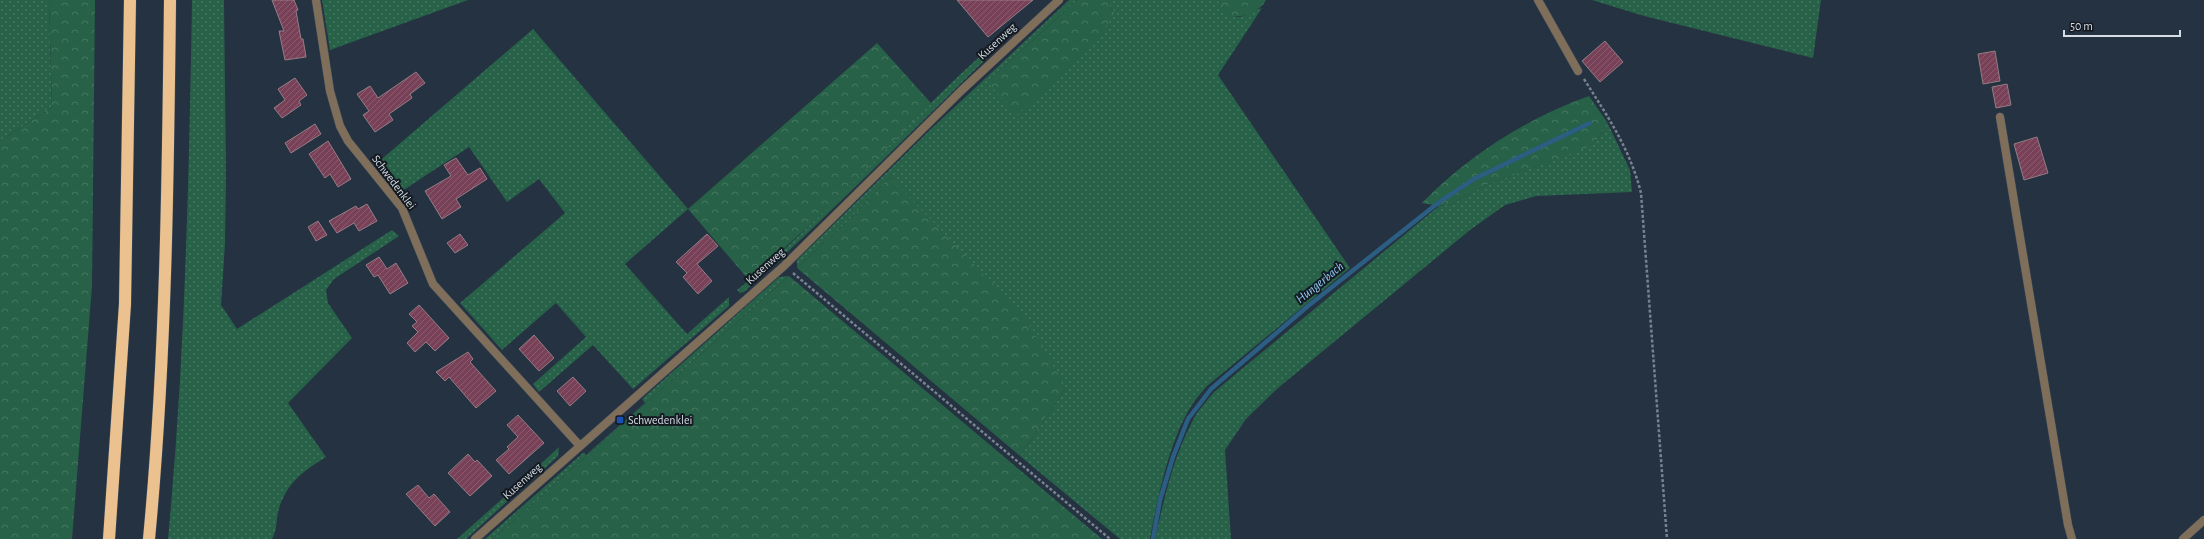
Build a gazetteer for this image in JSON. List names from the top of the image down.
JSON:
{
  "streets": {
    "street": ["Kusenweg", "Schwedenklei"]
  },
  "crossings": [
    ["Kusenweg", "Schwedenklei"]
  ],
  "water": ["Hungerbach"],
  "places": {
    "transit": ["Schwedenklei"]
  },
  "scale_bar": "50 m"
}
